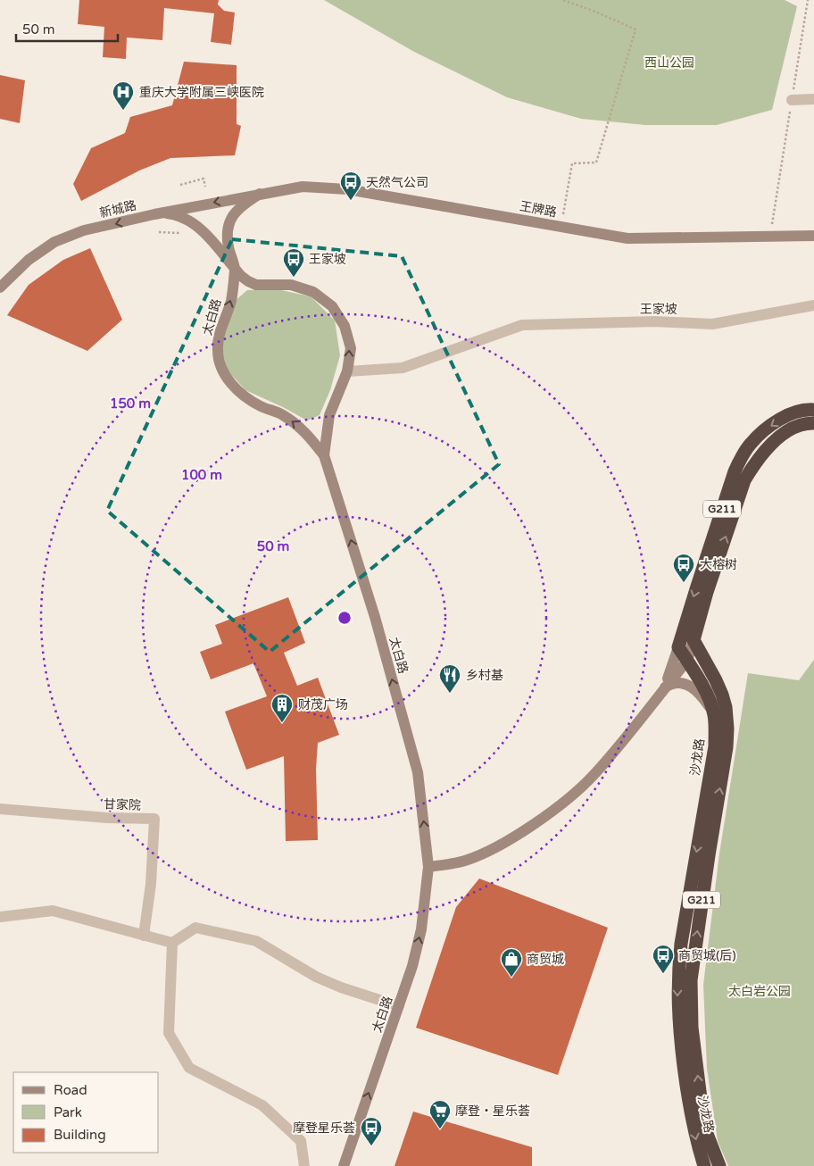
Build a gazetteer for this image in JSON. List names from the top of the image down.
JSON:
{
  "streets": {
    "highway": ["G211", "沙龙路"],
    "main road": ["新城路", "王牌路", "太白路"],
    "street": ["王家坡", "甘家院"]
  },
  "crossings": [
    ["新城路", "王牌路"],
    ["新城路", "太白路"],
    ["王牌路", "太白路"],
    ["王家坡", "太白路"],
    ["G211", "沙龙路"]
  ],
  "one_way": ["新城路", "太白路"],
  "parks": ["西山公园", "太白岩公园"],
  "places": {
    "hospital": ["重庆大学附属三峡医院"],
    "bus stop": [
      "天然气公司",
      "王家坡",
      "大榕树",
      "商贸城(后)",
      "摩登星乐荟"
    ],
    "restaurant": ["乡村基"],
    "building": ["财茂广场"],
    "shop": ["商贸城"],
    "supermarket": ["摩登・星乐荟"]
  },
  "legend": ["Road", "Park", "Building"],
  "scale_bar": "50 m",
  "rings": ["150 m", "100 m", "50 m"]
}
